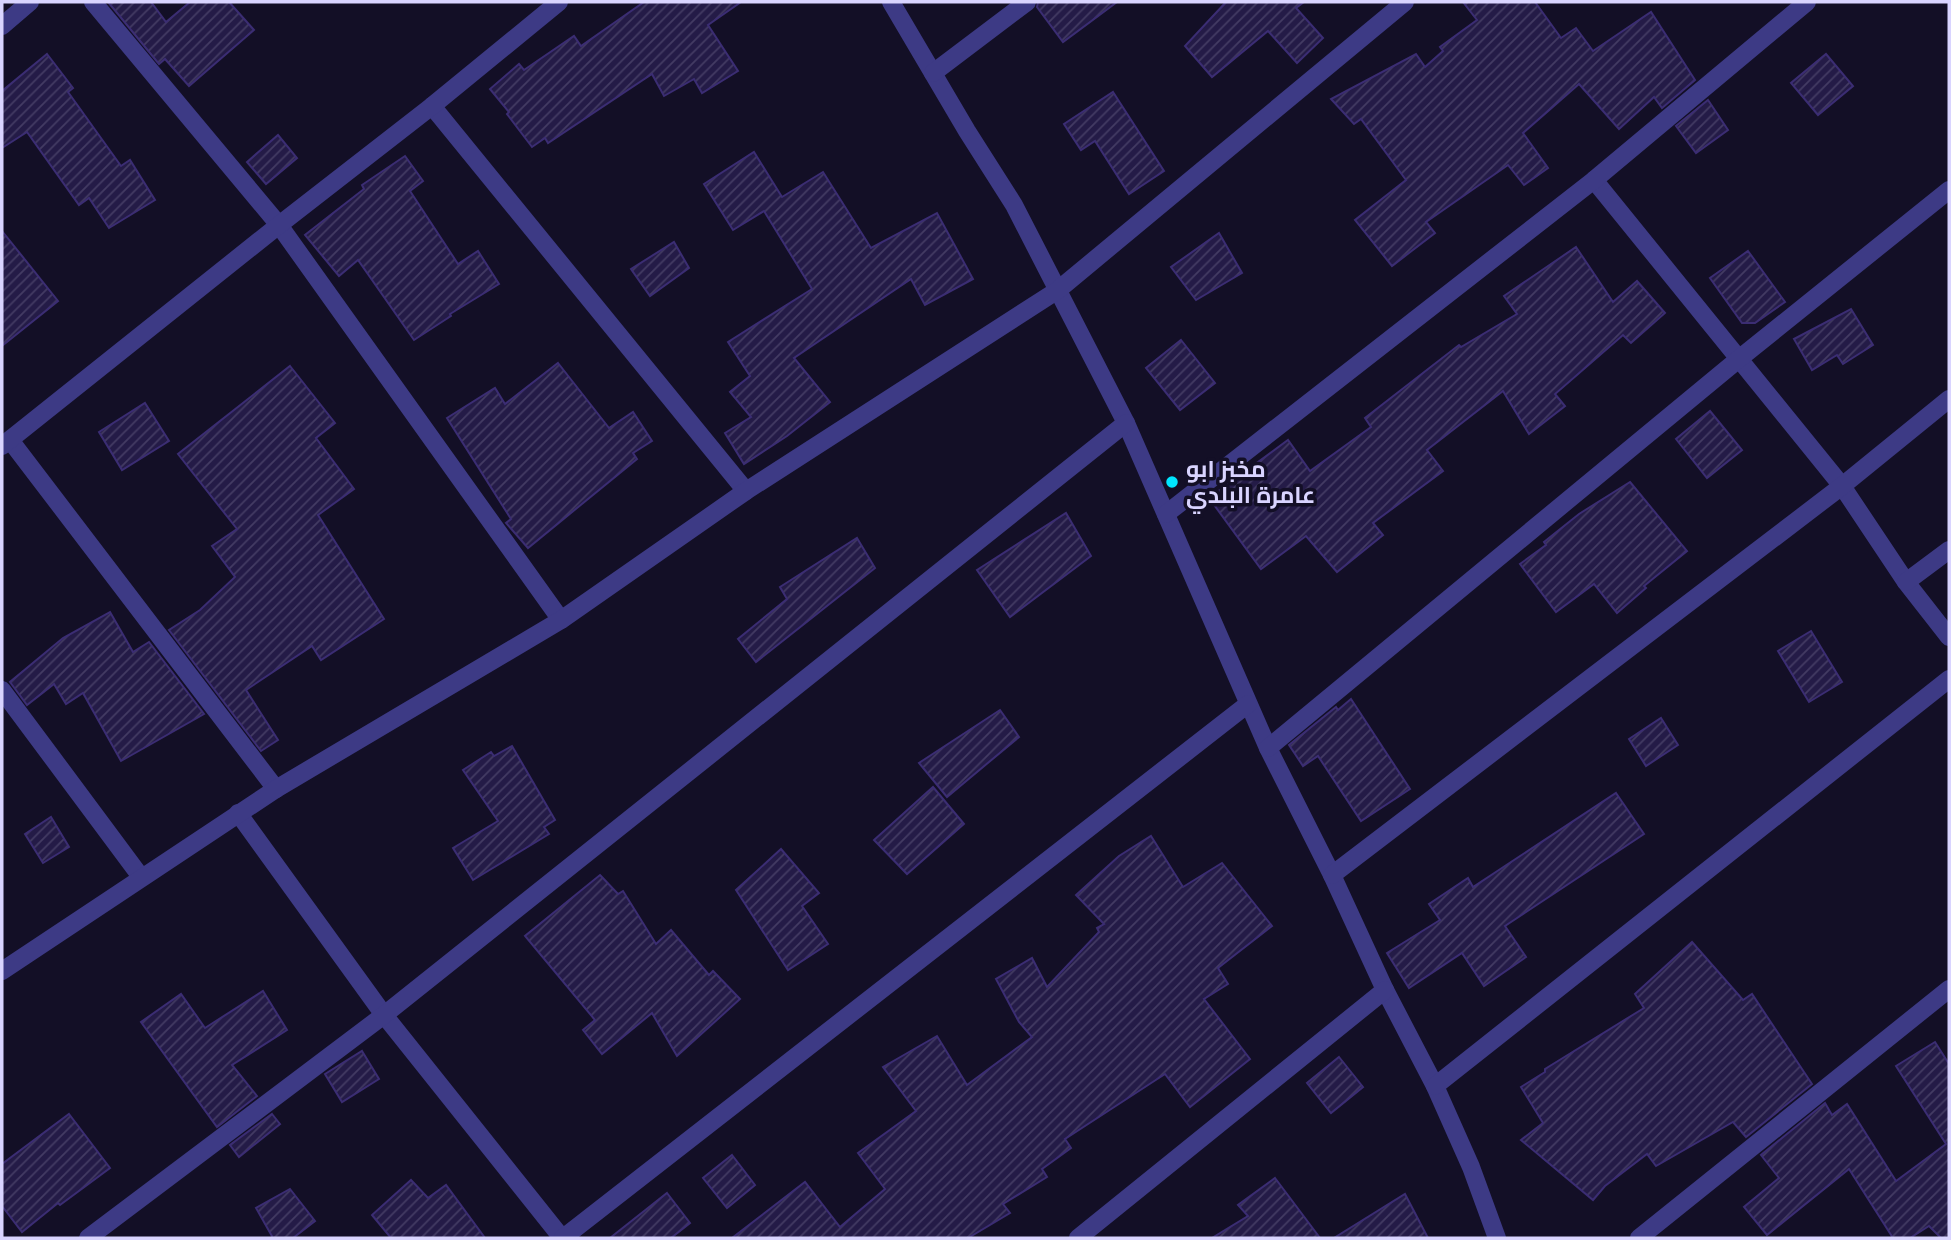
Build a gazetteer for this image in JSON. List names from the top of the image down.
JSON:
{
  "places": ["مخبز ابو عامرة البلدي"]
}
